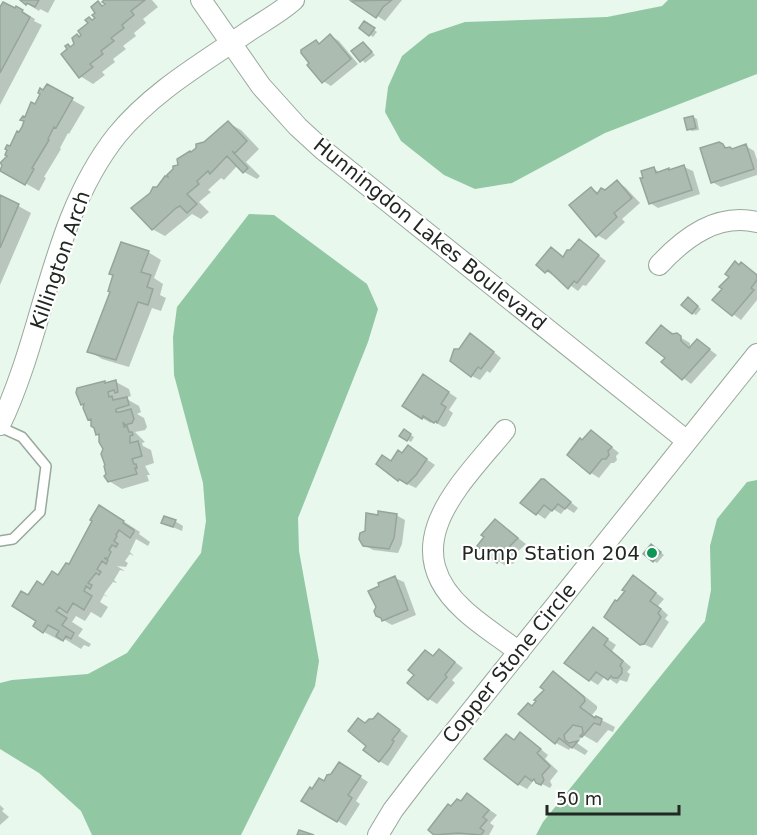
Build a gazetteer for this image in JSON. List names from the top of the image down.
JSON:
{
  "streets": {
    "street": ["Hunningdon Lakes Boulevard", "Killington Arch", "Copper Stone Circle"]
  },
  "crossings": [
    ["Hunningdon Lakes Boulevard", "Killington Arch"],
    ["Hunningdon Lakes Boulevard", "Copper Stone Circle"]
  ],
  "places": ["Pump Station 204"],
  "scale_bar": "50 m"
}
